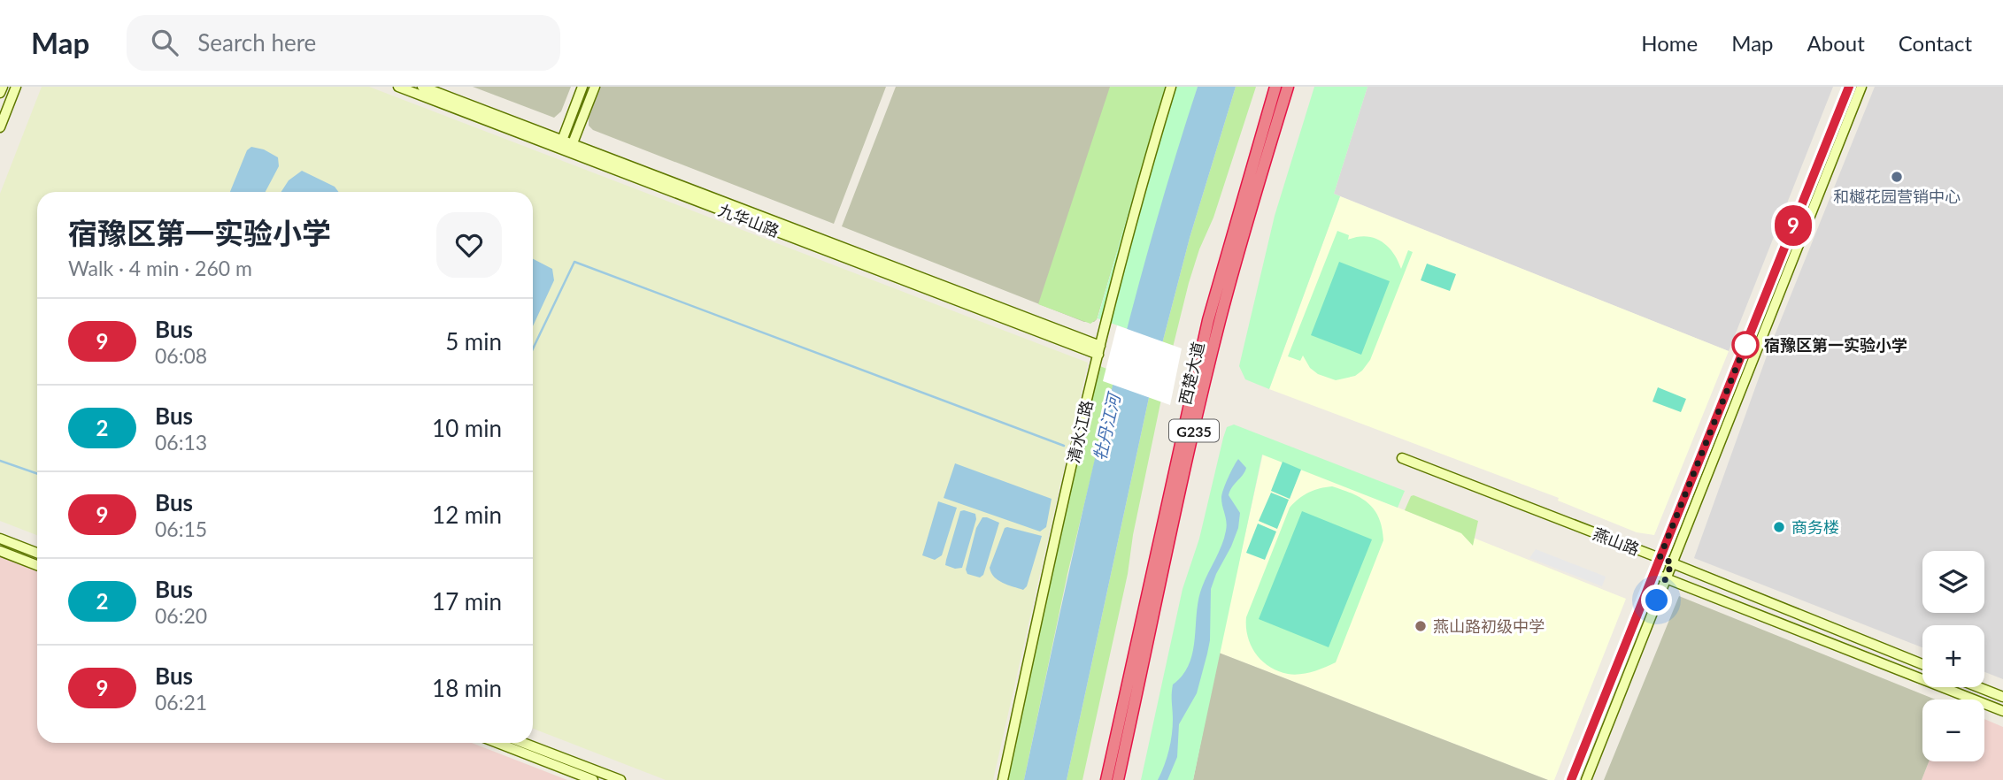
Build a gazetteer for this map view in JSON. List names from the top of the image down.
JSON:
{
  "streets": {
    "highway": ["西楚大道", "G235"],
    "street": ["九华山路", "清水江路", "燕山路"]
  },
  "crossings": [
    ["九华山路", "清水江路"]
  ],
  "water": ["牡丹江河"],
  "places": [
    "和樾花园营销中心",
    "宿豫区第一实验小学",
    "商务楼",
    "燕山路初级中学"
  ],
  "lines": ["bus line 9"],
  "page": {
    "header": "Map",
    "search": "Search here",
    "nav": [
      "Home",
      "Map",
      "About",
      "Contact"
    ],
    "on_map": "9",
    "heading": ["宿豫区第一实验小学", "Walk · 4 min · 260 m"],
    "list": [
      {
        "mark": "9",
        "name": "Bus",
        "note": "06:08",
        "value": "5 min"
      },
      {
        "mark": "2",
        "name": "Bus",
        "note": "06:13",
        "value": "10 min"
      },
      {
        "mark": "9",
        "name": "Bus",
        "note": "06:15",
        "value": "12 min"
      },
      {
        "mark": "2",
        "name": "Bus",
        "note": "06:20",
        "value": "17 min"
      },
      {
        "mark": "9",
        "name": "Bus",
        "note": "06:21",
        "value": "18 min"
      }
    ],
    "map_buttons": ["+", "−"]
  }
}
